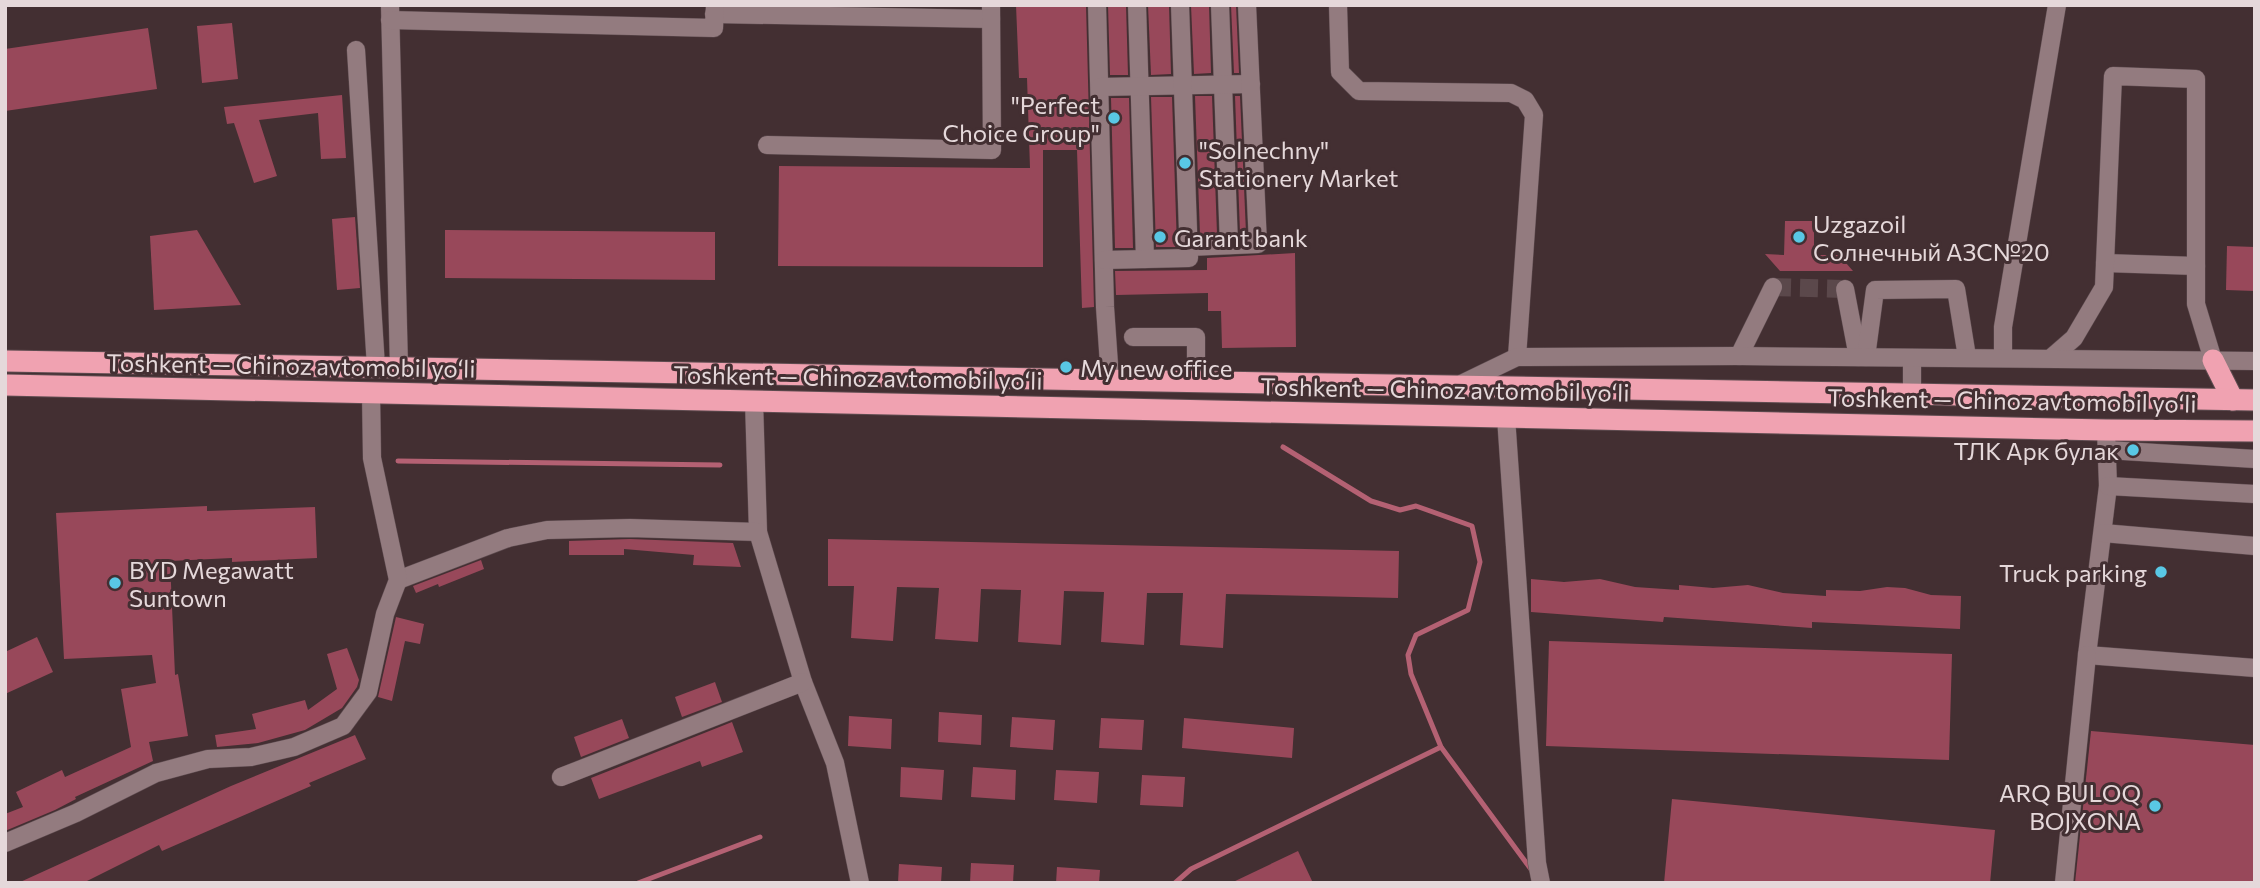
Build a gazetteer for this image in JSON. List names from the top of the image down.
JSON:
{
  "streets": {
    "highway": ["Toshkent — Chinoz avtomobil yoʻli"]
  },
  "places": [
    "\"Perfect Choice Group\"",
    "\"Solnechny\" Stationery Market",
    "Garant bank",
    "Uzgazoil Солнечный АЗС№20",
    "My new office",
    "ТЛК Арк булак",
    "Truck parking",
    "BYD Megawatt Suntown",
    "ARQ BULOQ BOJXONA"
  ]
}
